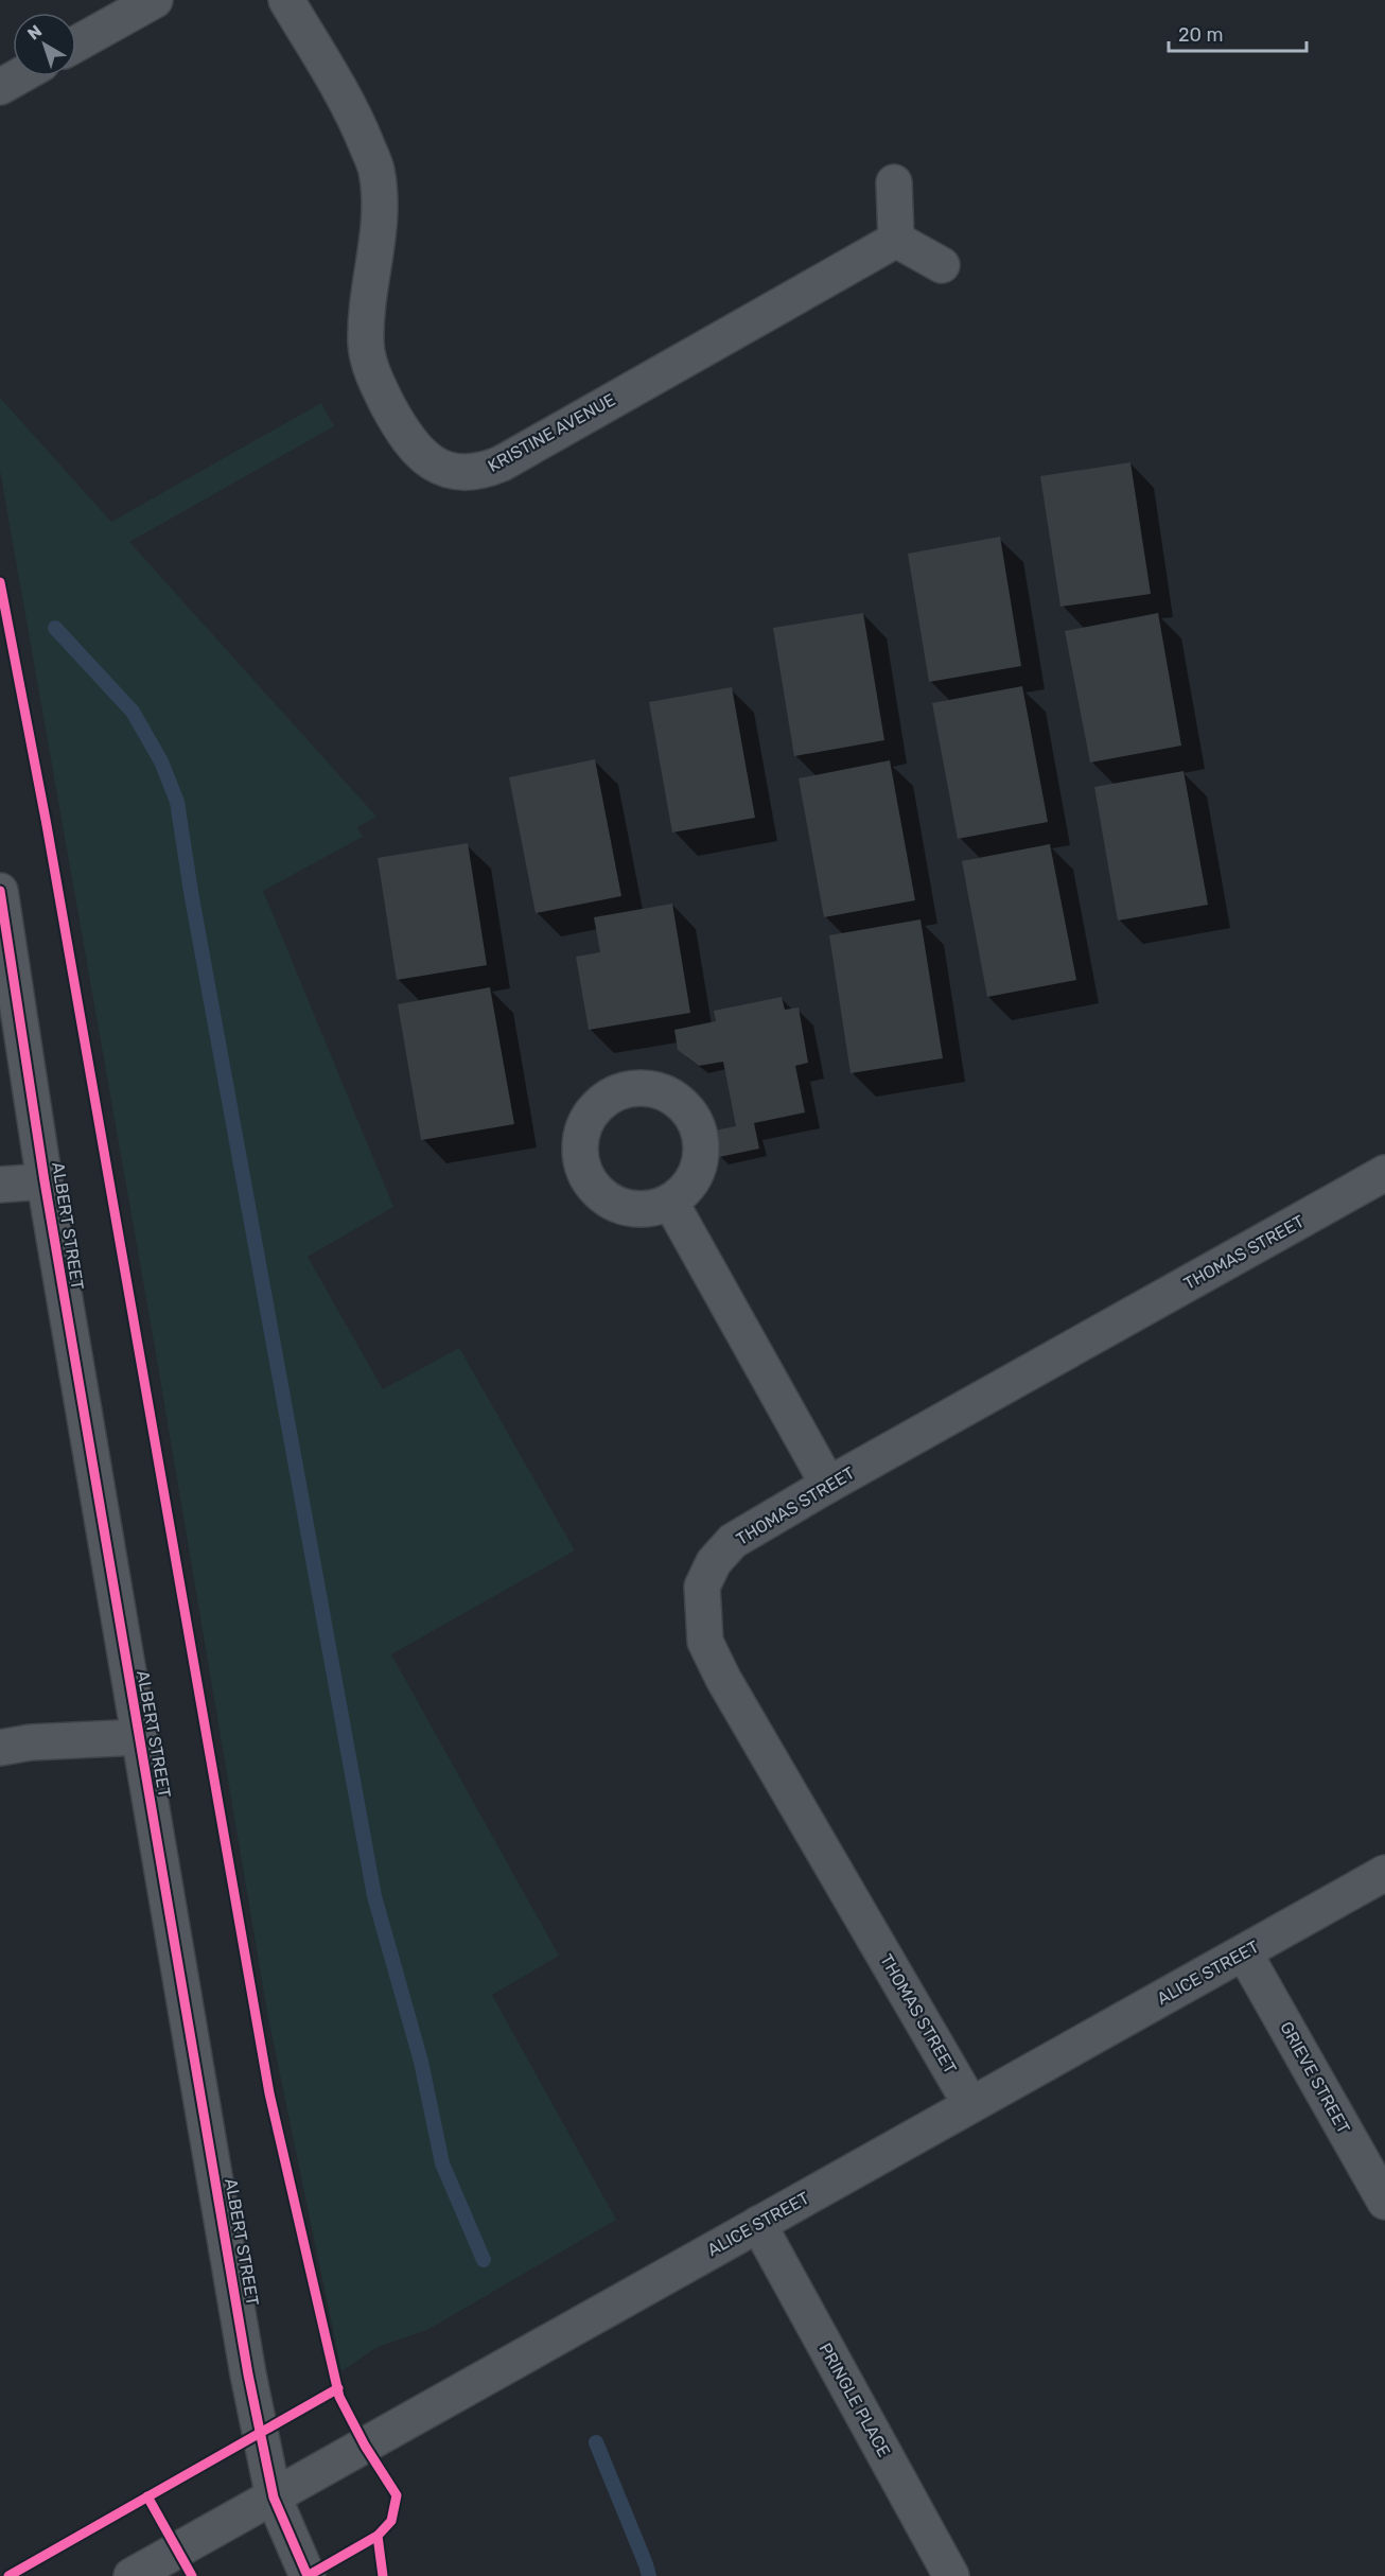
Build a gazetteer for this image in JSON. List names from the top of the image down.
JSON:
{
  "streets": {
    "street": [
      "KRISTINE AVENUE",
      "ALBERT STREET",
      "THOMAS STREET",
      "ALICE STREET",
      "GRIEVE STREET",
      "PRINGLE PLACE"
    ]
  },
  "crossings": [
    ["ALBERT STREET", "ALICE STREET"],
    ["THOMAS STREET", "ALICE STREET"],
    ["ALICE STREET", "GRIEVE STREET"],
    ["ALICE STREET", "PRINGLE PLACE"]
  ],
  "scale_bar": "20 m",
  "north": "top left"
}
